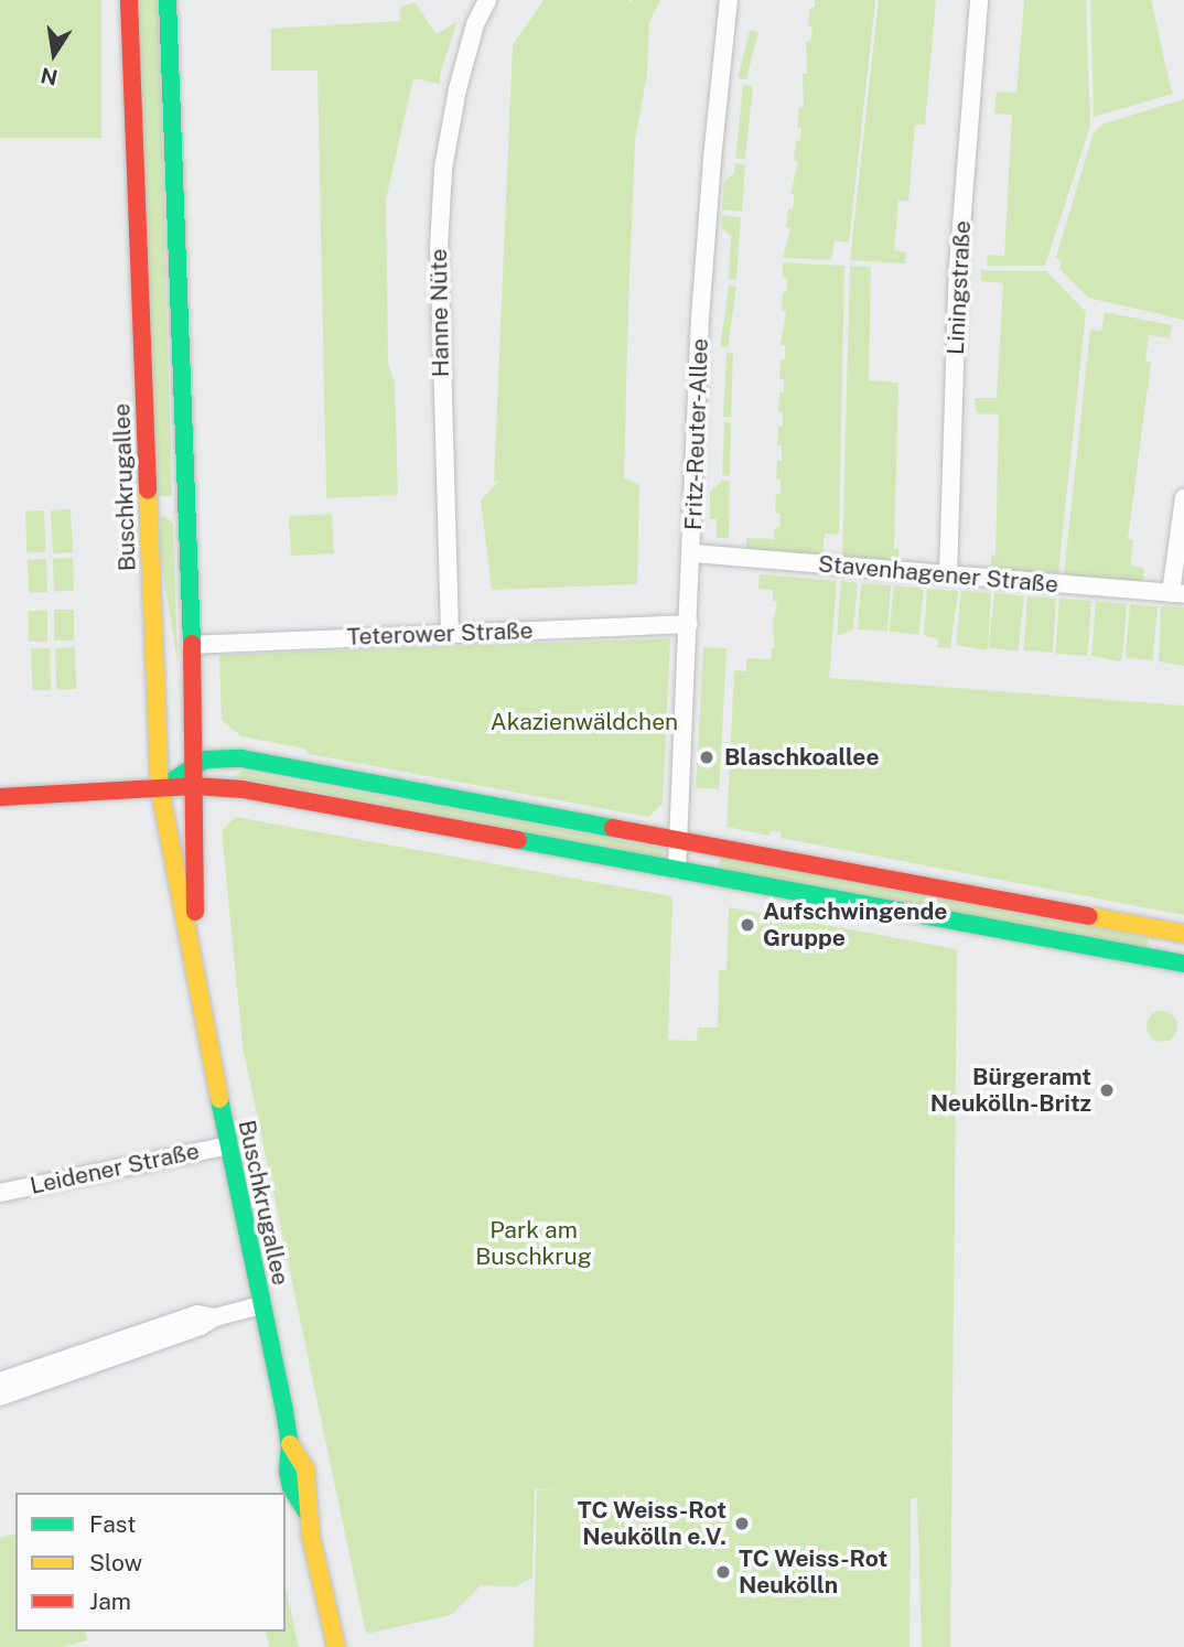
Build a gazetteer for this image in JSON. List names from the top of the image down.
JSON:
{
  "streets": {
    "main road": ["Buschkrugallee"],
    "street": [
      "Liningstraße",
      "Hanne Nüte",
      "Fritz-Reuter-Allee",
      "Stavenhagener Straße",
      "Teterower Straße",
      "Leidener Straße"
    ]
  },
  "crossings": [
    ["Liningstraße", "Stavenhagener Straße"],
    ["Hanne Nüte", "Teterower Straße"],
    ["Fritz-Reuter-Allee", "Stavenhagener Straße"],
    ["Fritz-Reuter-Allee", "Teterower Straße"],
    ["Buschkrugallee", "Teterower Straße"],
    ["Buschkrugallee", "Leidener Straße"]
  ],
  "parks": ["Akazienwäldchen", "Park am Buschkrug"],
  "places": [
    "Blaschkoallee",
    "Aufschwingende Gruppe",
    "Bürgeramt Neukölln-Britz",
    "TC Weiss-Rot Neukölln e.V.",
    "TC Weiss-Rot Neukölln"
  ],
  "legend": ["Fast", "Slow", "Jam"],
  "north": "bottom"
}
